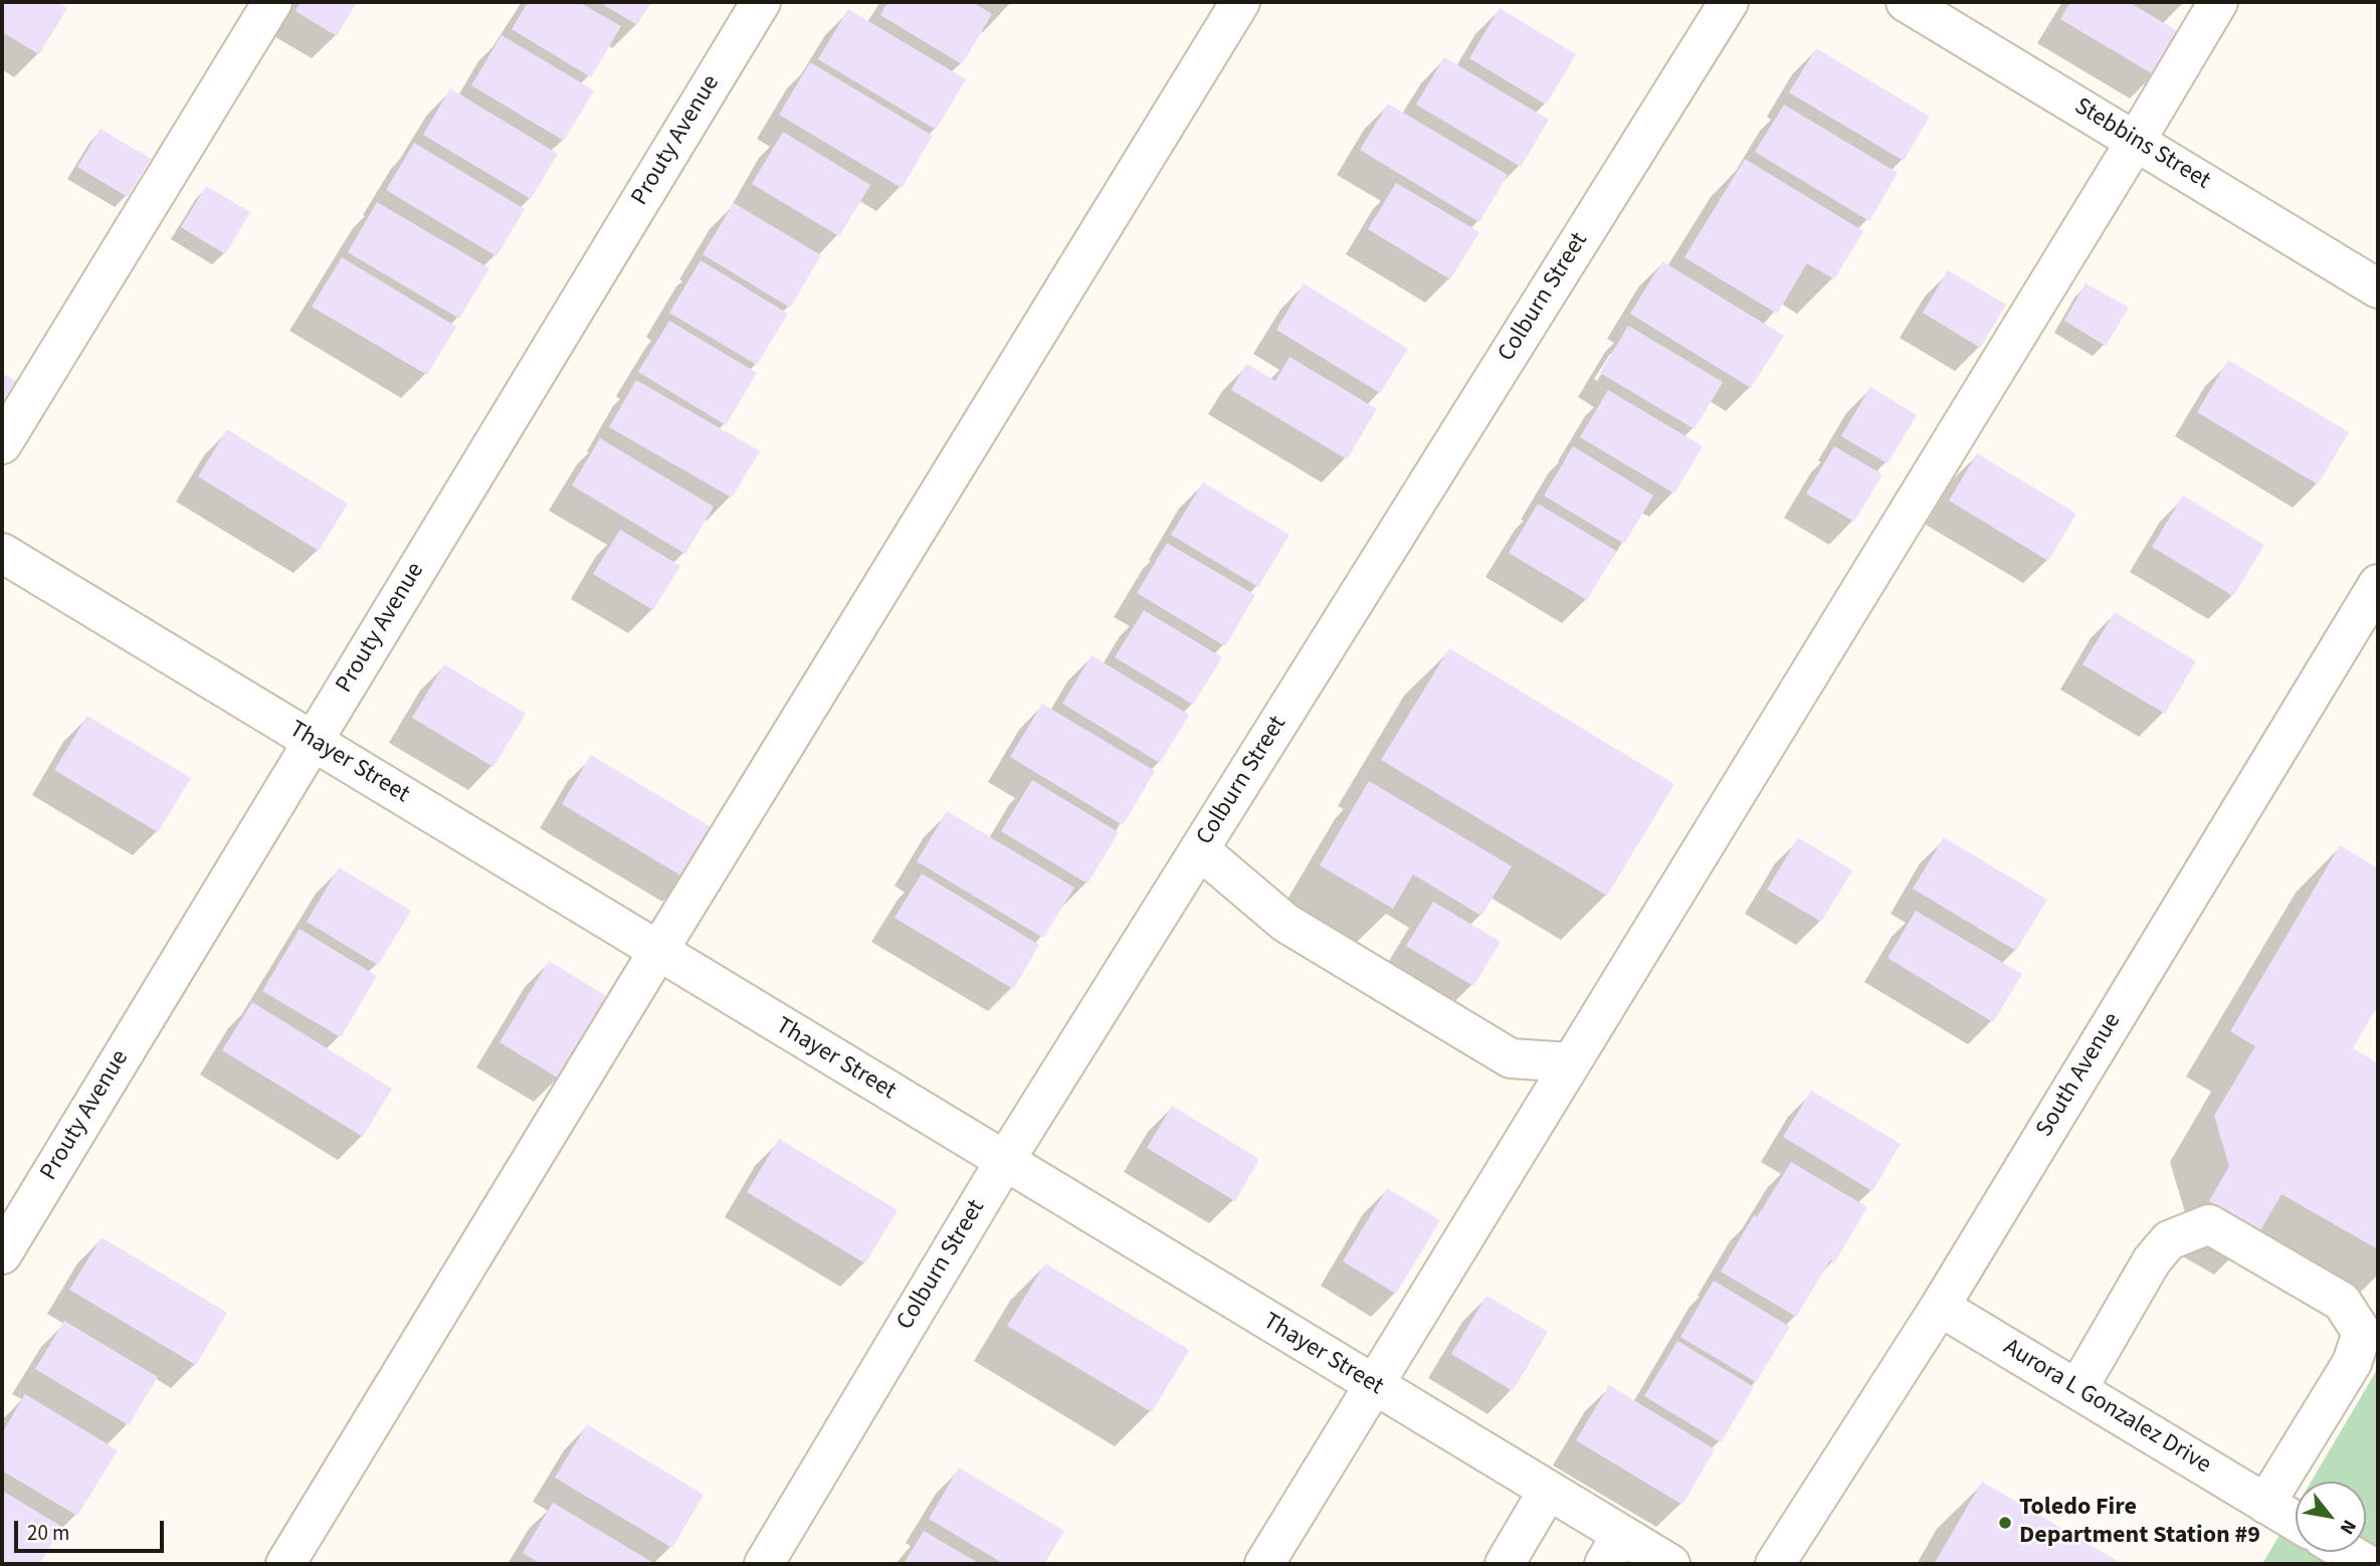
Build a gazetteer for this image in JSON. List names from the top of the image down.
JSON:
{
  "streets": {
    "street": [
      "Prouty Avenue",
      "Stebbins Street",
      "Colburn Street",
      "Thayer Street",
      "South Avenue",
      "Aurora L Gonzalez Drive"
    ]
  },
  "crossings": [
    ["Prouty Avenue", "Thayer Street"],
    ["Colburn Street", "Thayer Street"],
    ["South Avenue", "Aurora L Gonzalez Drive"]
  ],
  "places": ["Toledo Fire Department Station #9"],
  "scale_bar": "20 m",
  "north": "bottom right"
}
